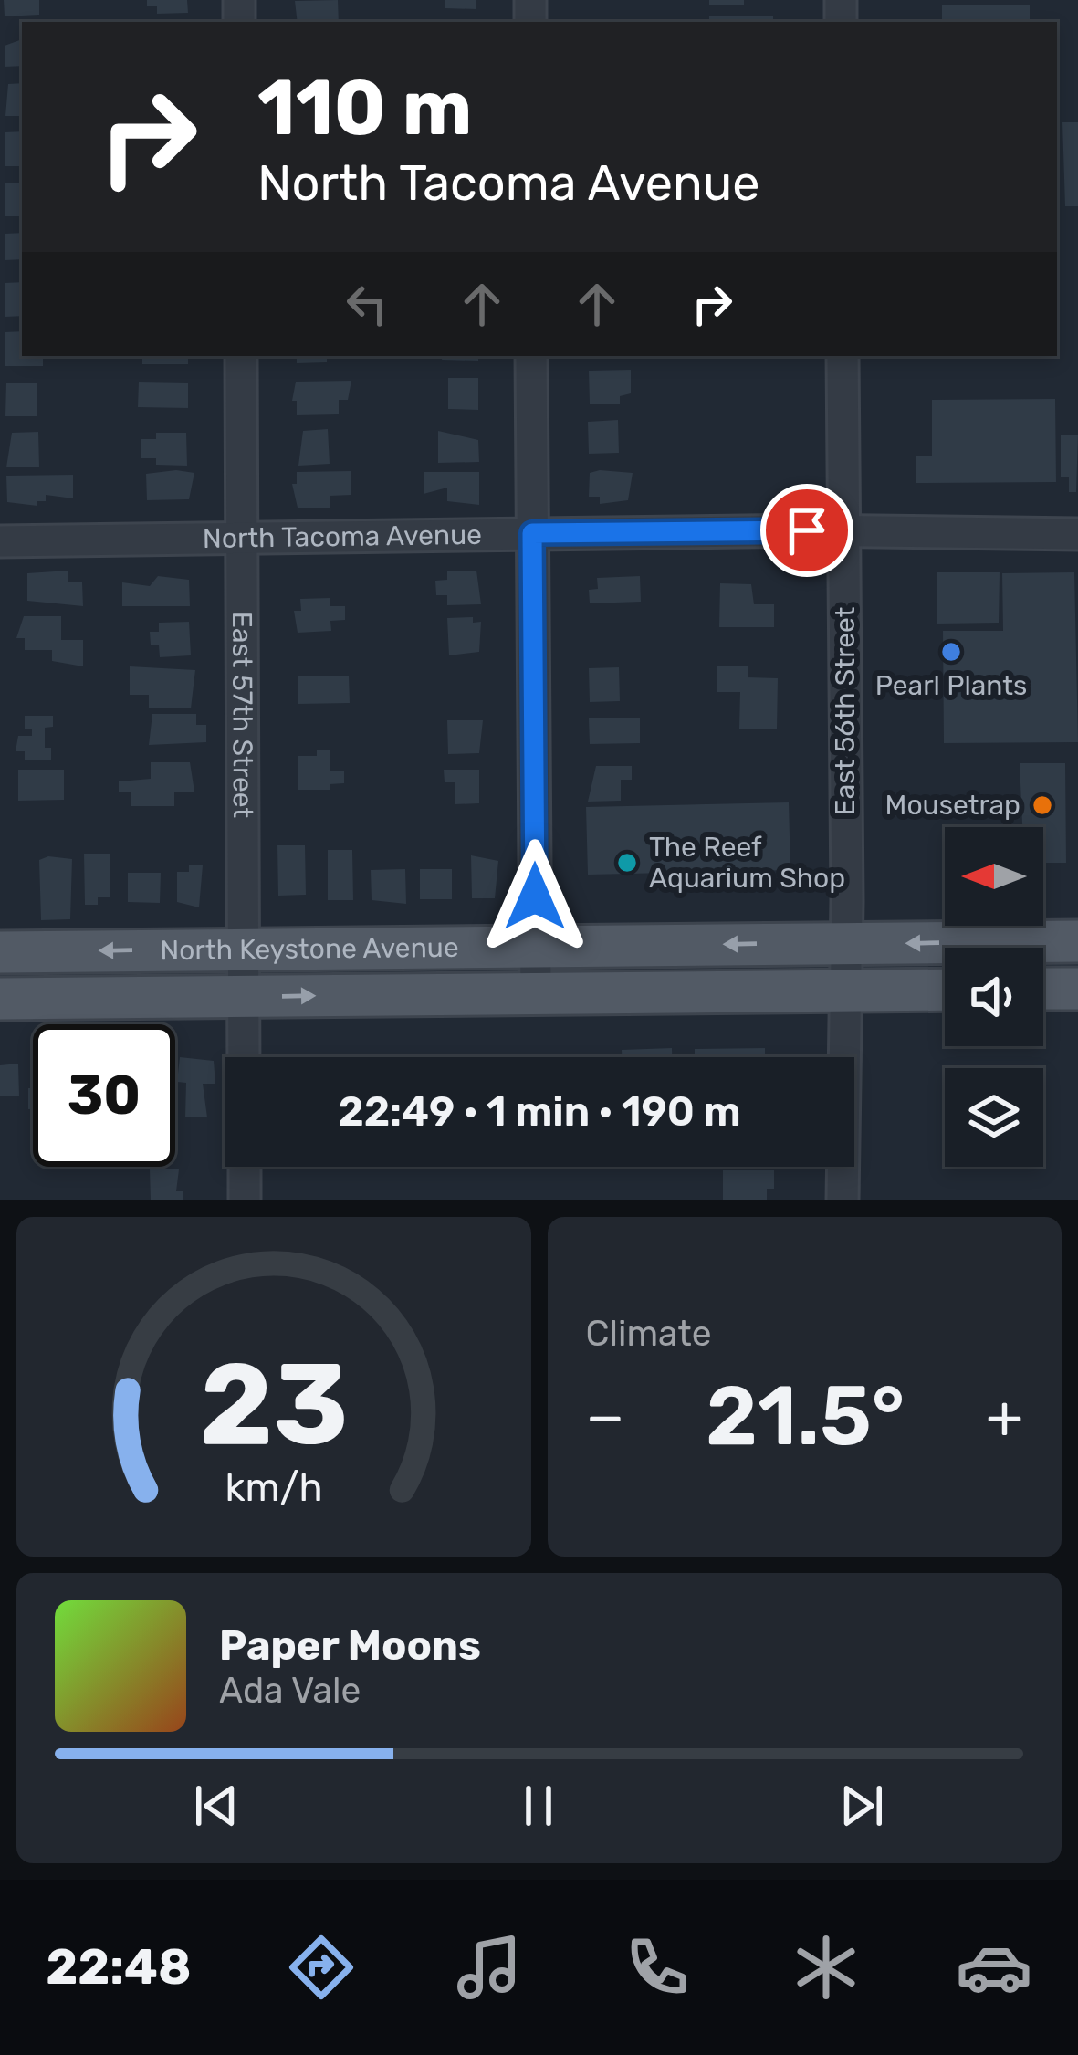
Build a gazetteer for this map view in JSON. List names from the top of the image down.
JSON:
{
  "streets": {
    "main road": ["North Keystone Avenue"],
    "street": ["North Tacoma Avenue", "East 56th Street", "East 57th Street"]
  },
  "crossings": [
    ["North Tacoma Avenue", "East 56th Street"],
    ["North Tacoma Avenue", "East 57th Street"],
    ["East 56th Street", "North Keystone Avenue"],
    ["East 57th Street", "North Keystone Avenue"]
  ],
  "places": ["Pearl Plants", "Mousetrap", "The Reef Aquarium Shop"],
  "north": "left",
  "page": {
    "turn": ["110 m", "North Tacoma Avenue"],
    "limit": "30",
    "trip": "22:49 · 1 min · 190 m",
    "tile": "Climate",
    "heat": ["−", "21.5°", "+"],
    "song": ["Paper Moons", "Ada Vale"],
    "tabs": "22:48",
    "gauge": ["23", "km/h"]
  }
}
